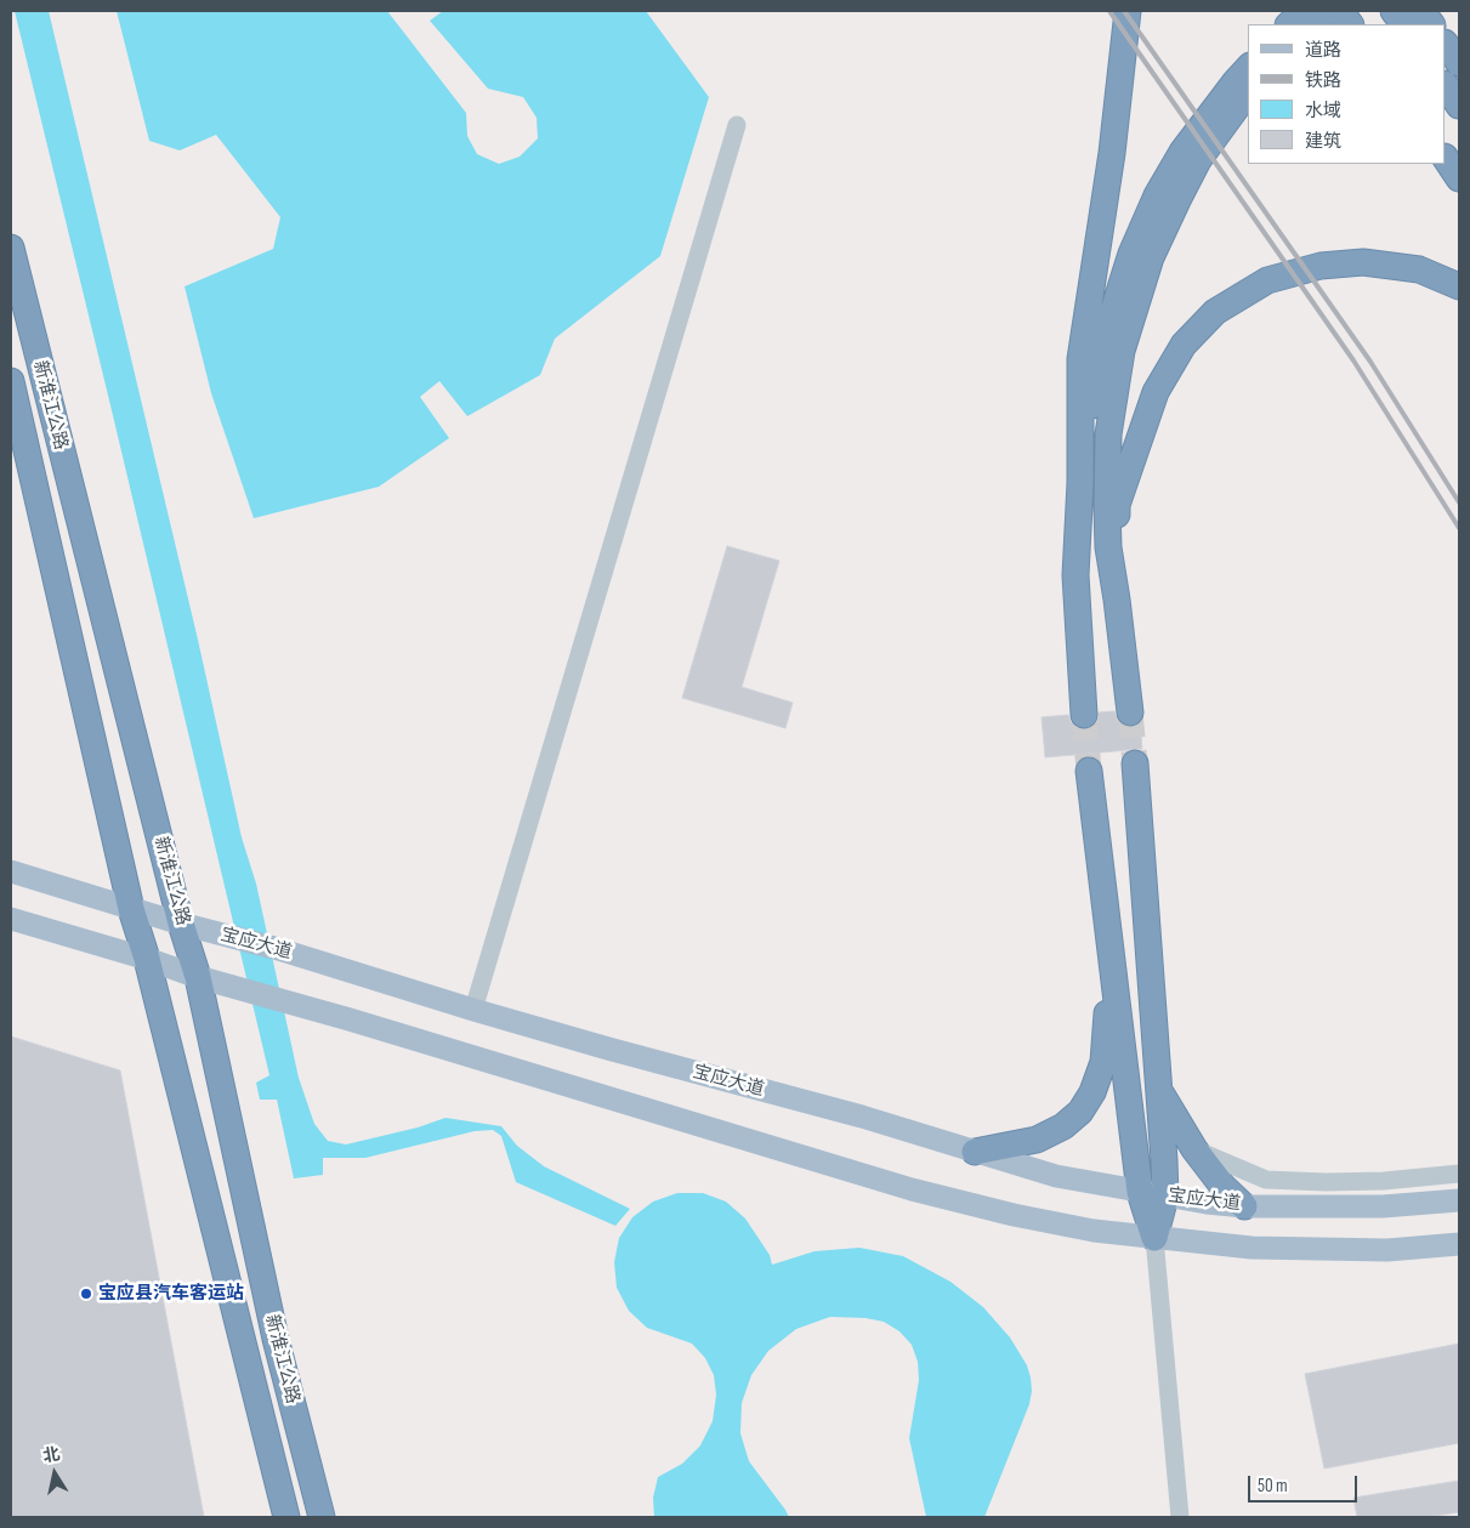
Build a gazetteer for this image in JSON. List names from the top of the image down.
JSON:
{
  "streets": {
    "highway": ["新淮江公路"],
    "main road": ["宝应大道"]
  },
  "crossings": [
    ["新淮江公路", "宝应大道"]
  ],
  "places": ["宝应县汽车客运站"],
  "legend": [
    "道路",
    "铁路",
    "水域",
    "建筑"
  ],
  "scale_bar": "50 m",
  "north": "top"
}
